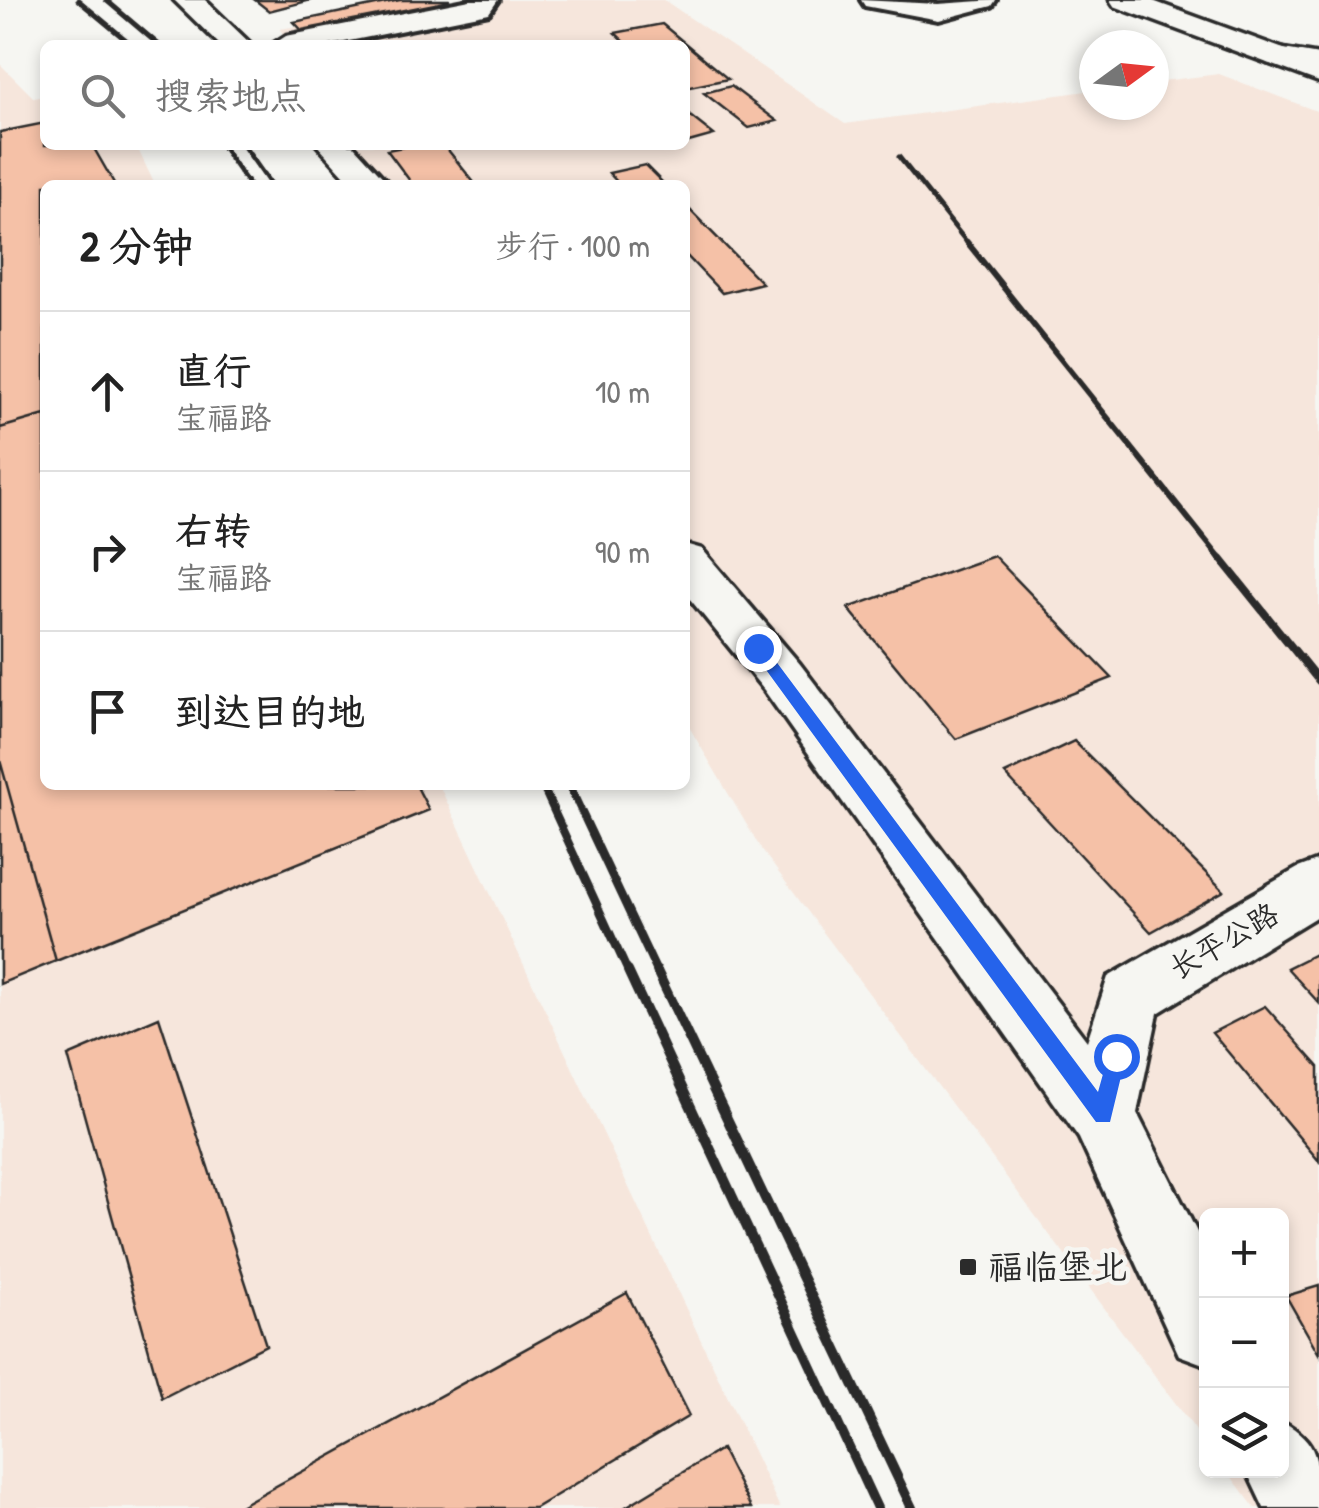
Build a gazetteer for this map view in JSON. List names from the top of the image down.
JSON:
{
  "streets": {
    "street": ["长平公路"]
  },
  "places": {
    "transit": ["福临堡北"]
  },
  "north": "right",
  "page": {
    "search": "搜索地点",
    "heading": ["2 分钟", "步行 · 100 m"],
    "list": [
      ["直行", "宝福路", "10 m"],
      ["右转", "宝福路", "90 m"],
      "到达目的地"
    ],
    "map_buttons": ["+", "−"]
  }
}
